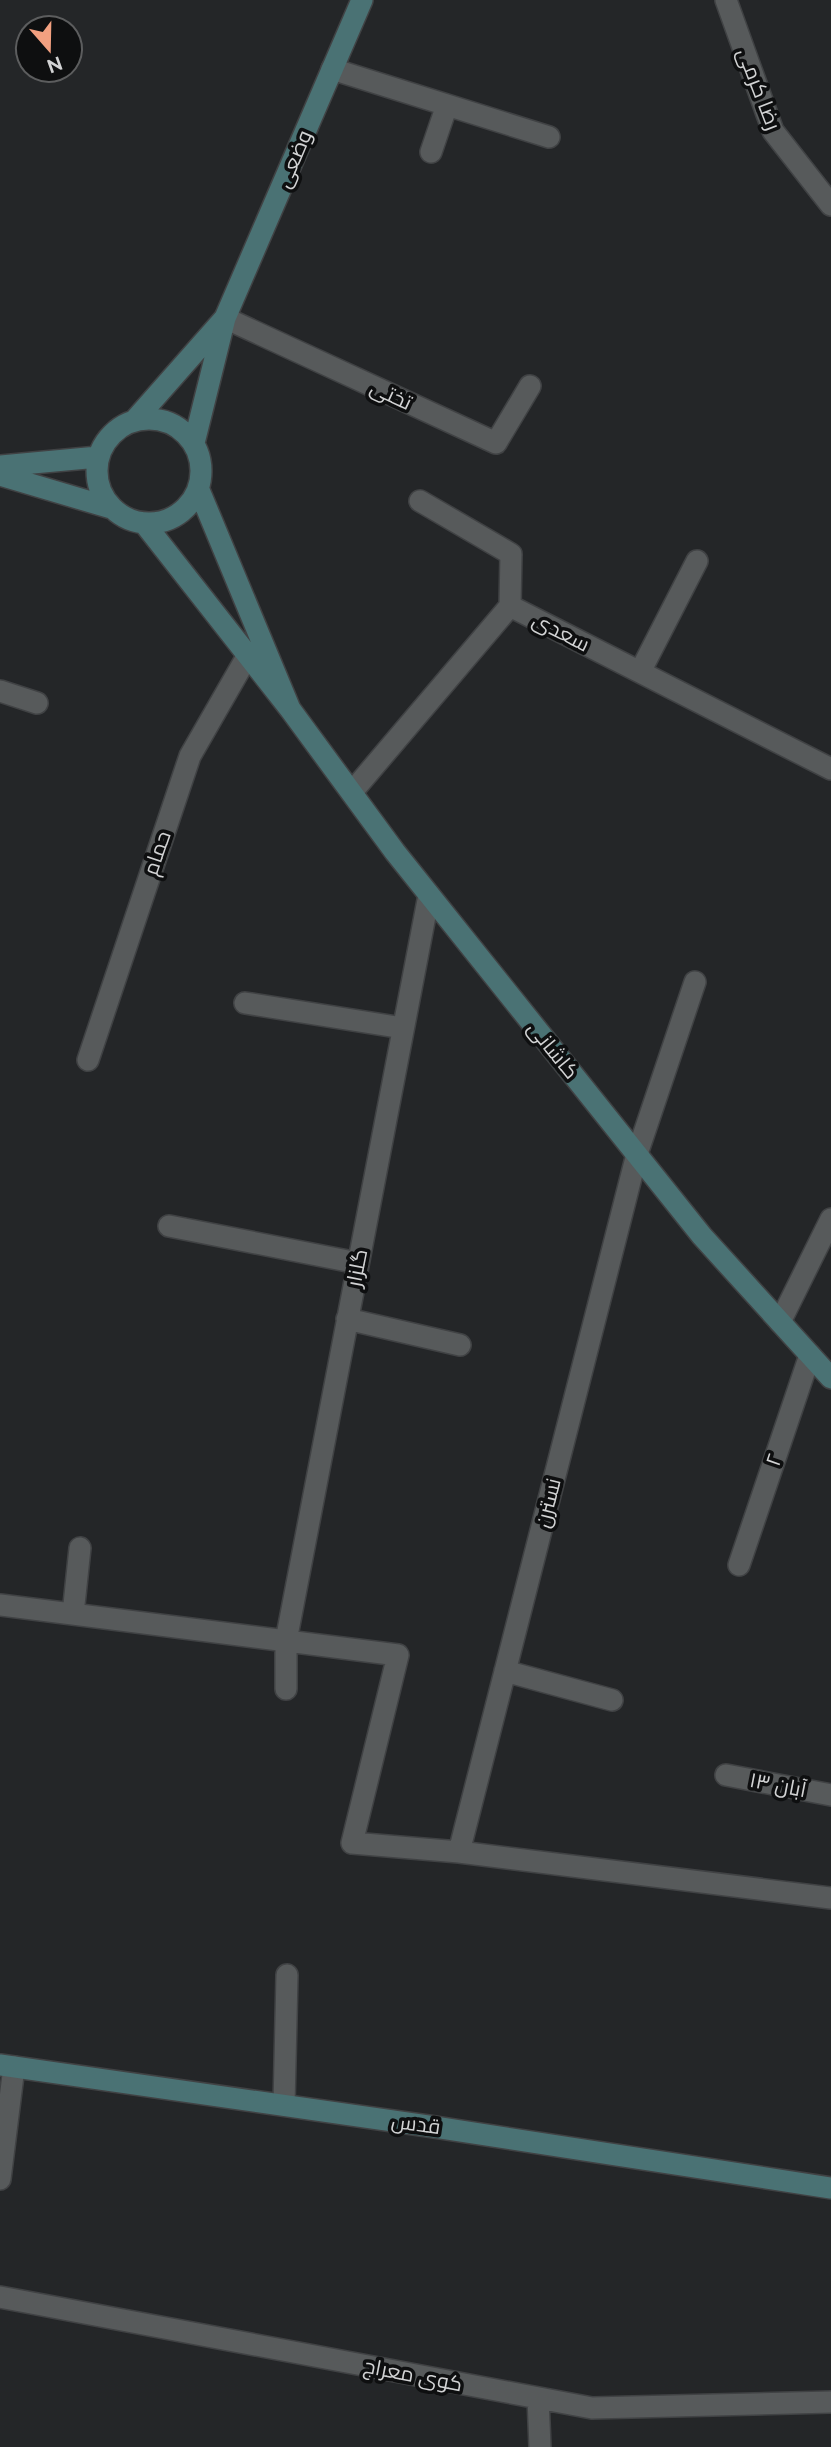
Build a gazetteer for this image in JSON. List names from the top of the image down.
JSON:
{
  "streets": {
    "street": [
      "رضا کرمی",
      "وضعی",
      "تختی",
      "سعدی",
      "حمام",
      "کاشانی",
      "گلزار",
      "۲",
      "نسترن",
      "۱۳ آبان",
      "قدس",
      "کوی معراج"
    ]
  },
  "crossings": [
    ["وضعی", "تختی"],
    ["سعدی", "کاشانی"],
    ["کاشانی", "گلزار"],
    ["کاشانی", "۲"],
    ["کاشانی", "نسترن"]
  ],
  "north": "bottom"
}
